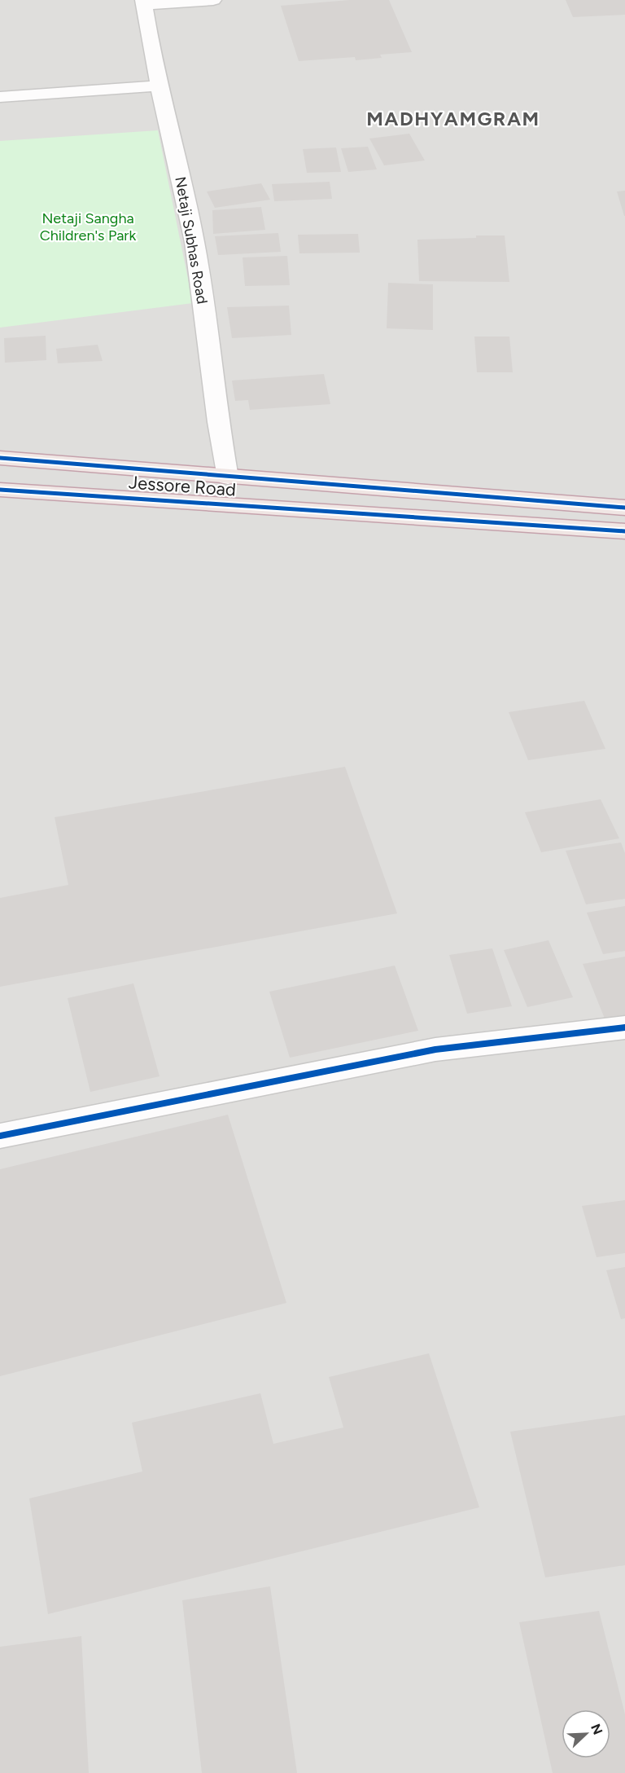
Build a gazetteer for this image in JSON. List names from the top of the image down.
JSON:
{
  "streets": {
    "highway": ["Jessore Road"],
    "street": ["Netaji Subhas Road"]
  },
  "districts": ["MADHYAMGRAM"],
  "parks": ["Netaji Sangha Children's Park"],
  "north": "top right"
}
